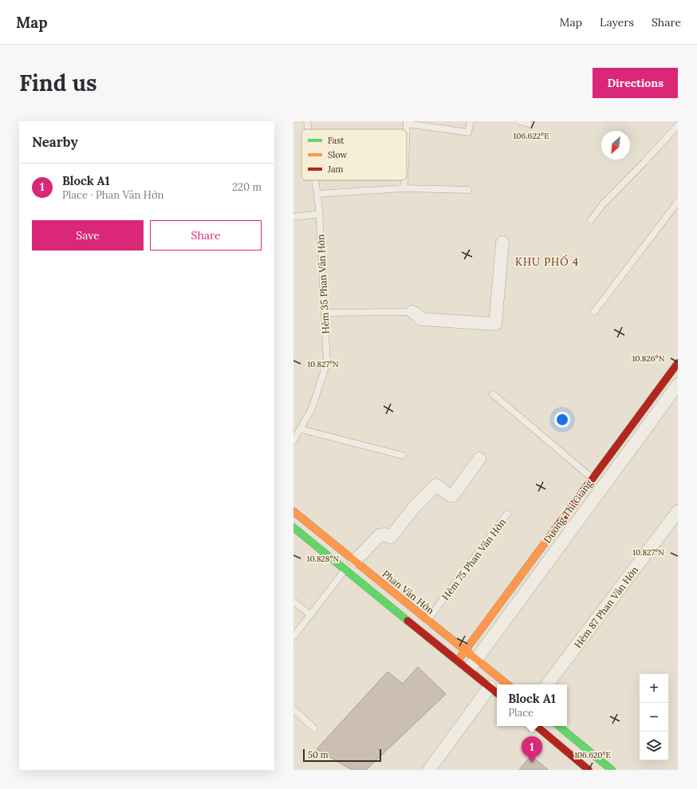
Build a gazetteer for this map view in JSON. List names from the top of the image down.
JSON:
{
  "streets": {
    "main road": ["Dương Thị Giang", "Phan Văn Hớn"],
    "street": ["Hẻm 87 Phan Văn Hớn"],
    "lane": ["Hẻm 35 Phan Văn Hớn", "Hẻm 75 Phan Văn Hớn"]
  },
  "crossings": [
    ["Dương Thị Giang", "Phan Văn Hớn"],
    ["Hẻm 75 Phan Văn Hớn", "Phan Văn Hớn"]
  ],
  "districts": ["KHU PHỐ 4"],
  "legend": ["Fast", "Slow", "Jam"],
  "scale_bar": "50 m",
  "north": "bottom left",
  "page": {
    "header": "Map",
    "nav": ["Map", "Layers", "Share"],
    "buttons": [
      "Directions",
      ["Save", "Share"]
    ],
    "title": "Find us",
    "heading": "Nearby",
    "list": [
      {
        "mark": "1",
        "name": "Block A1",
        "note": "Place · Phan Văn Hớn",
        "value": "220 m"
      }
    ],
    "map_buttons": ["+", "−"],
    "popup": ["Block A1", "Place"],
    "pins": "1",
    "scale": "50 m"
  },
  "coordinates": [
    "106.622°E",
    "10.826°N",
    "10.827°N",
    "10.828°N",
    "106.620°E"
  ]
}
